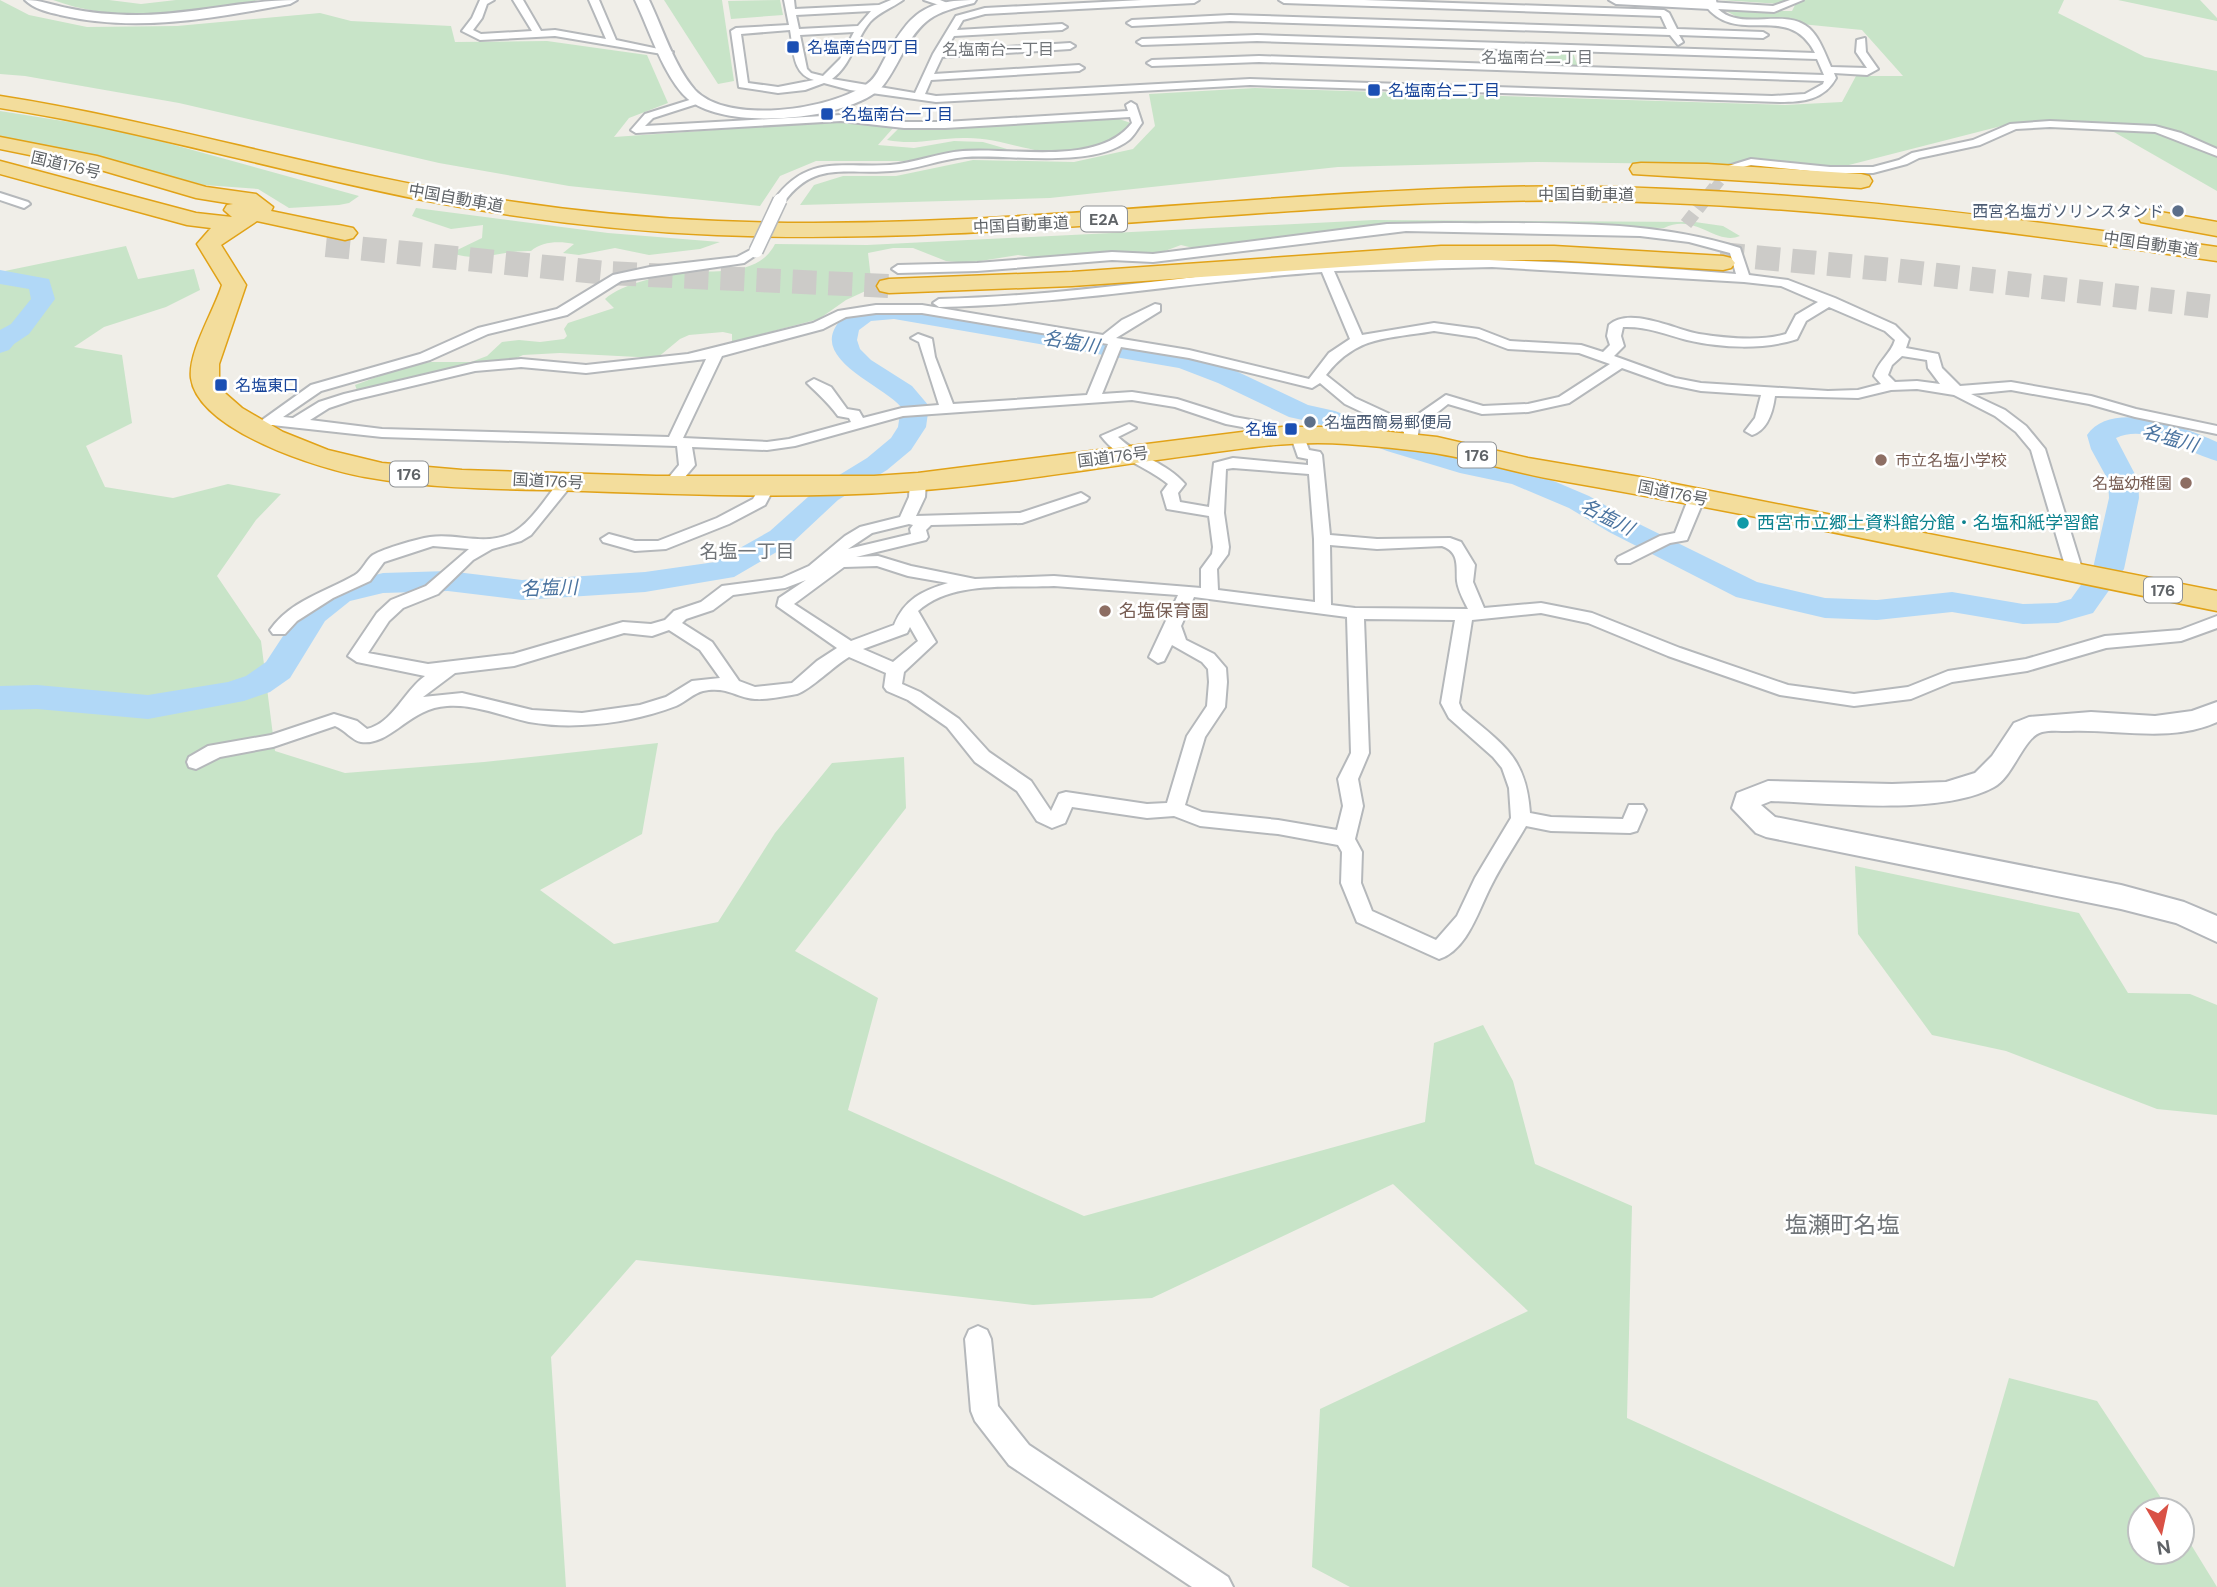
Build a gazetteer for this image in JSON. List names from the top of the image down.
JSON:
{
  "streets": {
    "highway": [
      "国道176号",
      "中国自動車道",
      "E2A",
      "176"
    ]
  },
  "districts": [
    "名塩南台一丁目",
    "名塩南台二丁目",
    "名塩一丁目",
    "塩瀬町名塩"
  ],
  "water": ["名塩川"],
  "places": {
    "transit": [
      "名塩南台四丁目",
      "名塩南台二丁目",
      "名塩南台一丁目",
      "名塩東口",
      "名塩"
    ],
    "other": [
      "西宮名塩ガソリンスタンド",
      "名塩西簡易郵便局",
      "市立名塩小学校",
      "名塩幼稚園",
      "西宮市立郷土資料館分館・名塩和紙学習館",
      "名塩保育園"
    ]
  },
  "north": "bottom"
}
